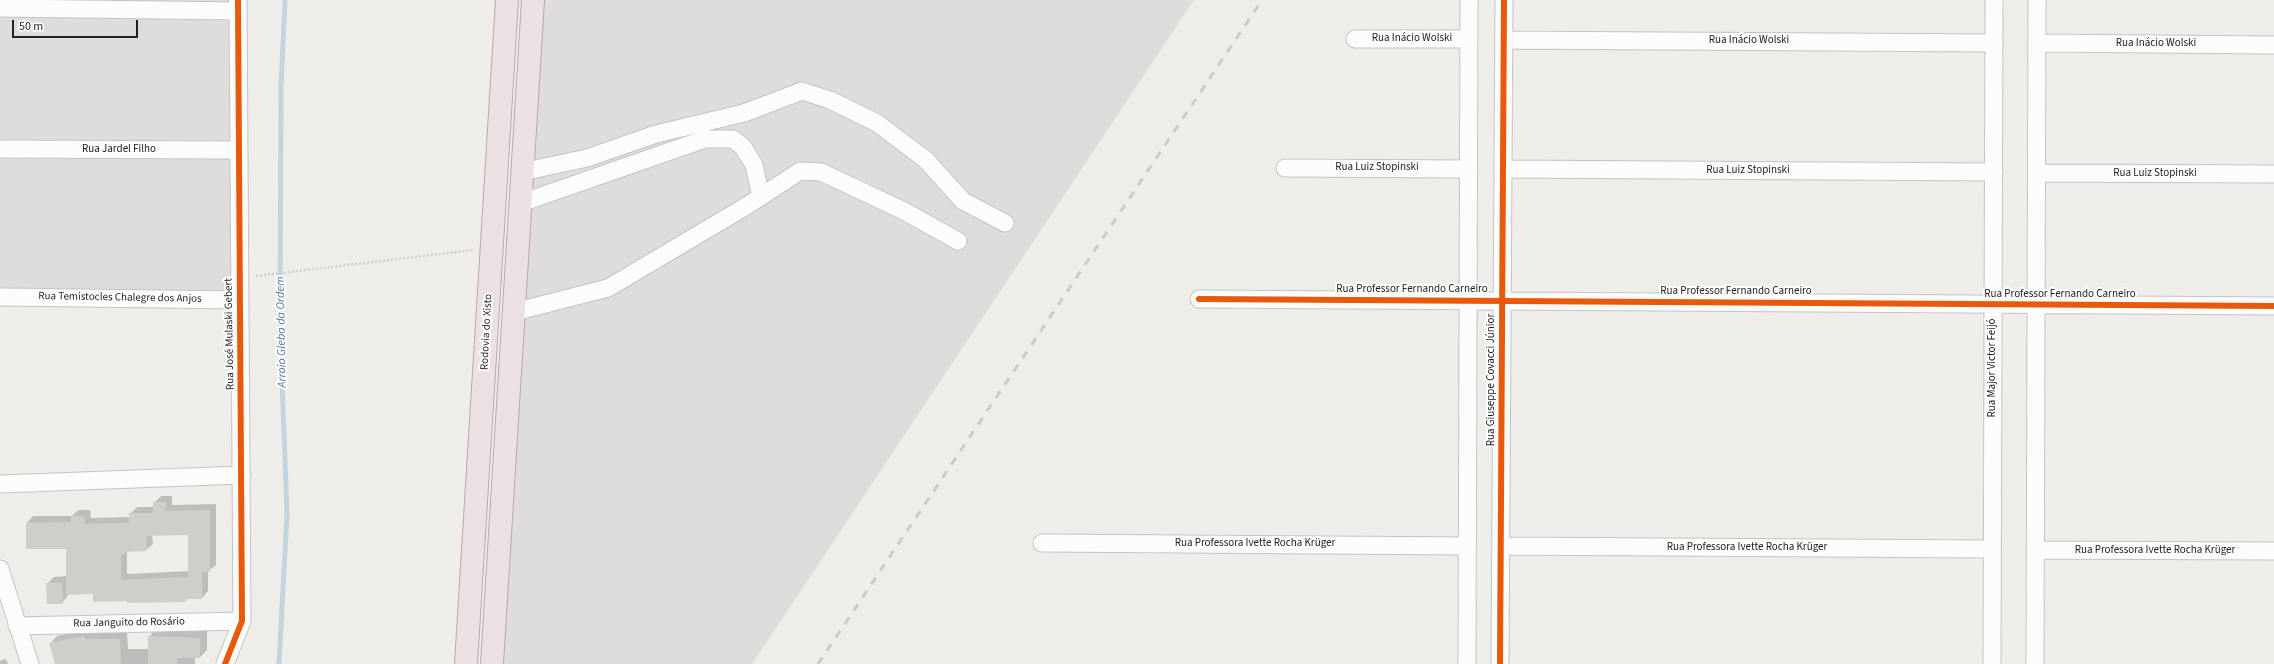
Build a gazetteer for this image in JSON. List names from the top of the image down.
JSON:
{
  "streets": {
    "highway": ["Rodovia do Xisto"],
    "street": [
      "Rua Inácio Wolski",
      "Rua Jardel Filho",
      "Rua Luiz Stopinski",
      "Rua Professor Fernando Carneiro",
      "Rua Temistocles Chalegre dos Anjos",
      "Rua José Mulaski Gebert",
      "Rua Major Victor Feijó",
      "Rua Giuseppe Covacci Júnior",
      "Rua Professora Ivette Rocha Krüger",
      "Rua Janguito do Rosário"
    ]
  },
  "crossings": [
    ["Rua Inácio Wolski", "Rua Major Victor Feijó"],
    ["Rua Inácio Wolski", "Rua Giuseppe Covacci Júnior"],
    ["Rua Jardel Filho", "Rua José Mulaski Gebert"],
    ["Rua Luiz Stopinski", "Rua Major Victor Feijó"],
    ["Rua Luiz Stopinski", "Rua Giuseppe Covacci Júnior"],
    ["Rua Professor Fernando Carneiro", "Rua Major Victor Feijó"],
    ["Rua Professor Fernando Carneiro", "Rua Giuseppe Covacci Júnior"],
    ["Rua Temistocles Chalegre dos Anjos", "Rua José Mulaski Gebert"],
    ["Rua José Mulaski Gebert", "Rua Janguito do Rosário"],
    ["Rua Major Victor Feijó", "Rua Professora Ivette Rocha Krüger"],
    ["Rua Giuseppe Covacci Júnior", "Rua Professora Ivette Rocha Krüger"]
  ],
  "water": ["Arroio Gleba da Ordem"],
  "scale_bar": "50 m"
}
